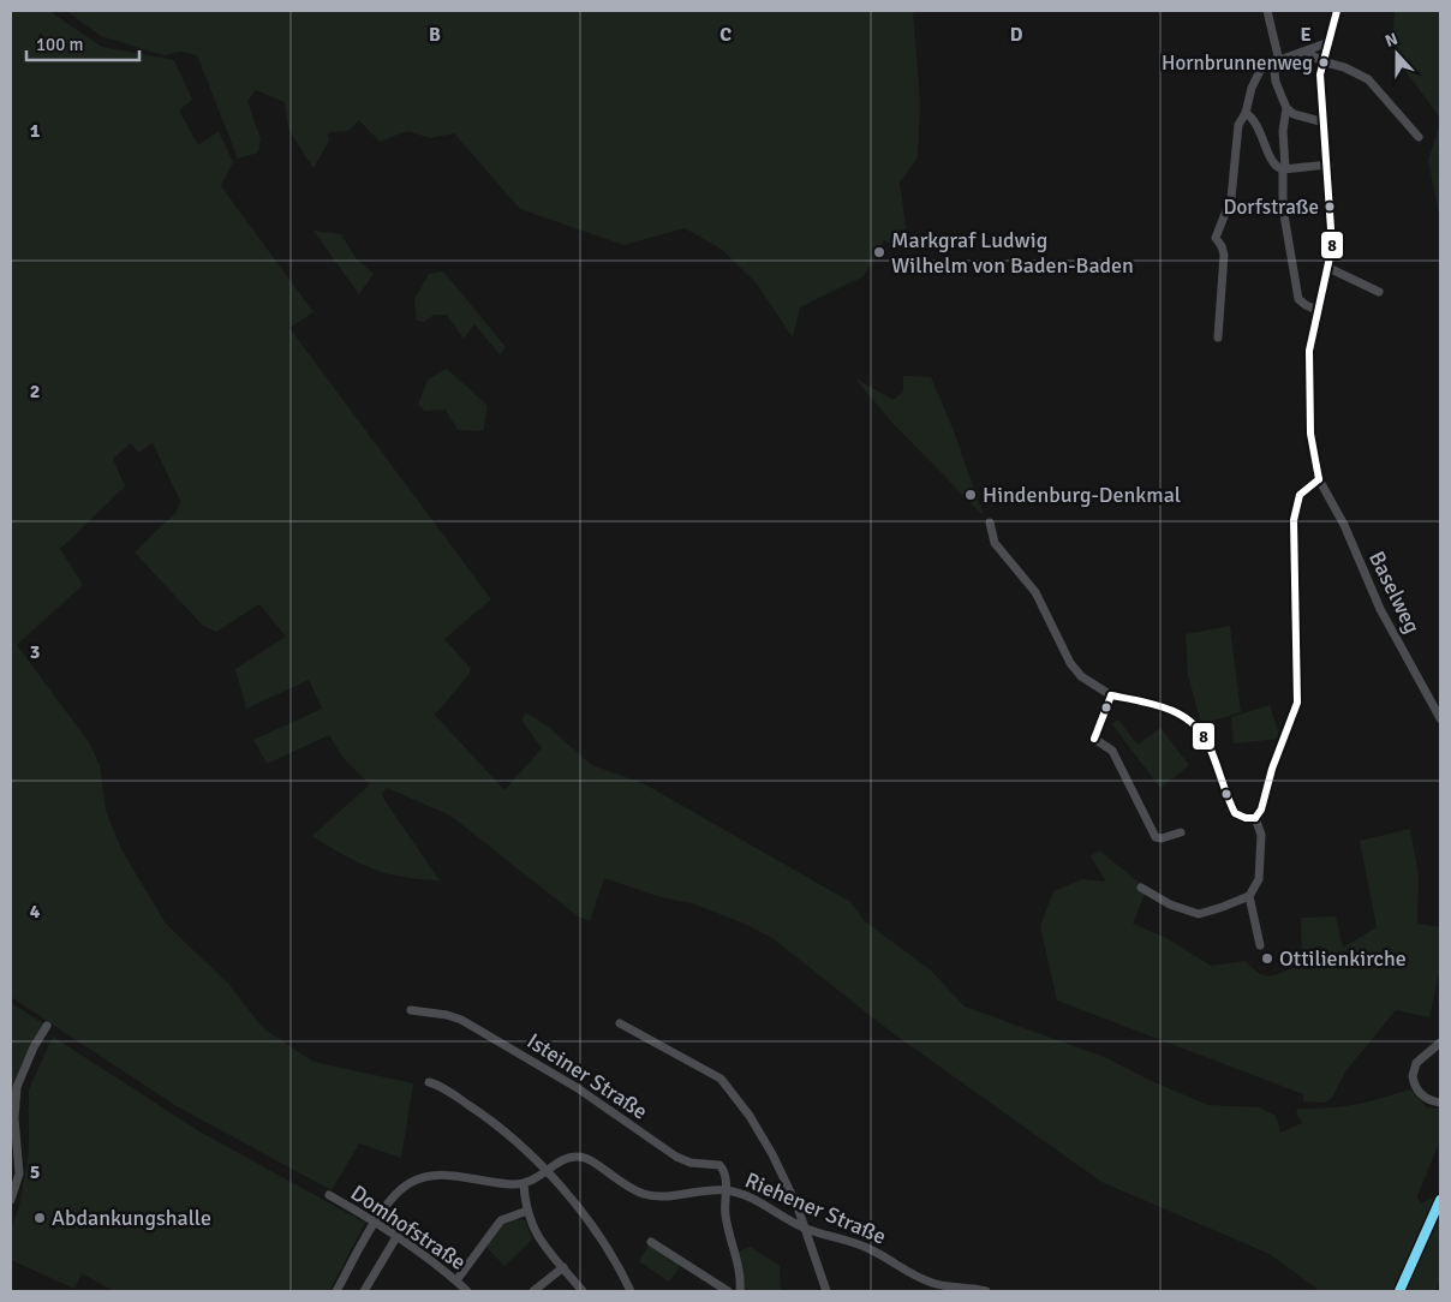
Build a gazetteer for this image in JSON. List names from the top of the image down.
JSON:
{
  "streets": {
    "street": [
      "Baselweg",
      "Isteiner Straße",
      "Riehener Straße",
      "Domhofstraße"
    ]
  },
  "crossings": [
    ["Isteiner Straße", "Riehener Straße"]
  ],
  "places": [
    "Hornbrunnenweg",
    "Dorfstraße",
    "Markgraf Ludwig Wilhelm von Baden-Baden",
    "Hindenburg-Denkmal",
    "Ottilienkirche",
    "Abdankungshalle"
  ],
  "lines": ["transit line 8"],
  "scale_bar": "100 m",
  "north": "top",
  "grid": {
    "columns": [
      "B",
      "C",
      "D",
      "E"
    ],
    "rows": [
      "1",
      "2",
      "3",
      "4",
      "5"
    ]
  }
}
